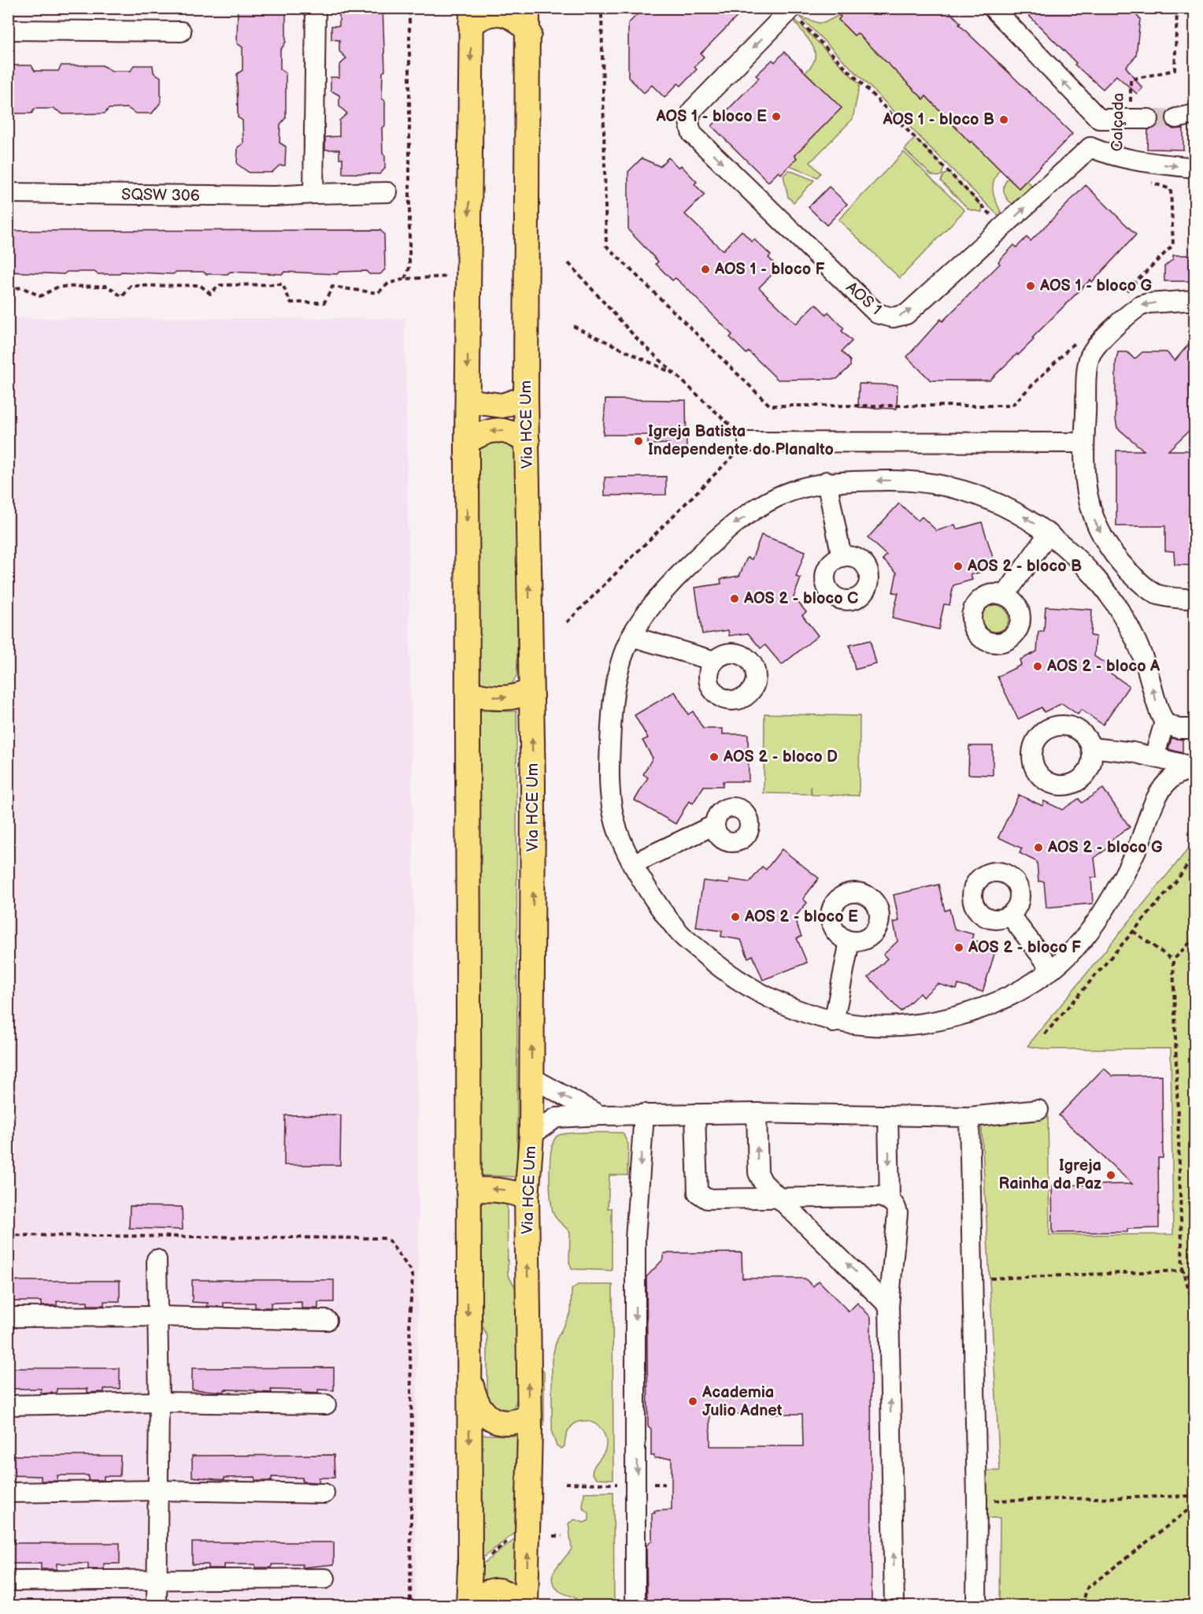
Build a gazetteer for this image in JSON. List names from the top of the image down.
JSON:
{
  "streets": {
    "main road": ["Via HCE Um"],
    "street": ["SQSW 306", "AOS 1"],
    "path": ["Calçada"]
  },
  "places": [
    "AOS 1 - bloco E",
    "AOS 1 - bloco B",
    "AOS 1 - bloco F",
    "AOS 1 - bloco G",
    "Igreja Batista Independente do Planalto",
    "AOS 2 - bloco B",
    "AOS 2 - bloco C",
    "AOS 2 - bloco A",
    "AOS 2 - bloco D",
    "AOS 2 - bloco G",
    "AOS 2 - bloco E",
    "AOS 2 - bloco F",
    "Igreja Rainha da Paz",
    "Academia Julio Adnet"
  ]
}
